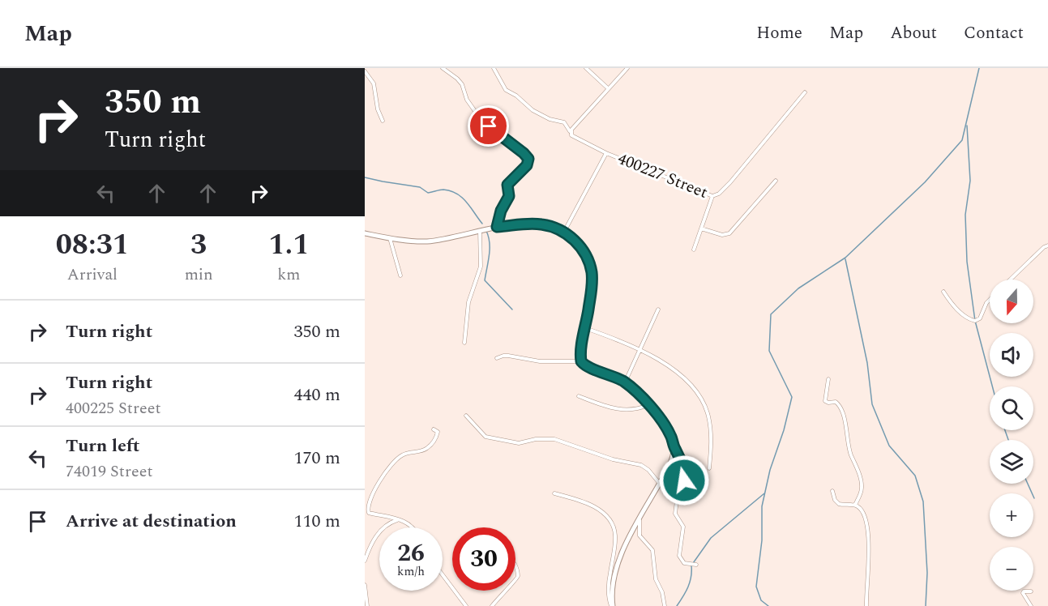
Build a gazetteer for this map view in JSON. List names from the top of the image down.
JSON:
{
  "streets": {
    "street": ["400227 Street"]
  },
  "north": "bottom",
  "page": {
    "header": "Map",
    "nav": [
      "Home",
      "Map",
      "About",
      "Contact"
    ],
    "turn": ["350 m", "Turn right"],
    "eta": [
      "08:31",
      "Arrival",
      "3",
      "min",
      "1.1",
      "km"
    ],
    "map_buttons": ["+", "−"],
    "list": [
      {
        "name": "Turn right",
        "value": "350 m"
      },
      {
        "name": "Turn right",
        "note": "400225 Street",
        "value": "440 m"
      },
      {
        "name": "Turn left",
        "note": "74019 Street",
        "value": "170 m"
      },
      {
        "name": "Arrive at destination",
        "value": "110 m"
      }
    ],
    "speed": "26 km/h",
    "limit": "30"
  }
}
